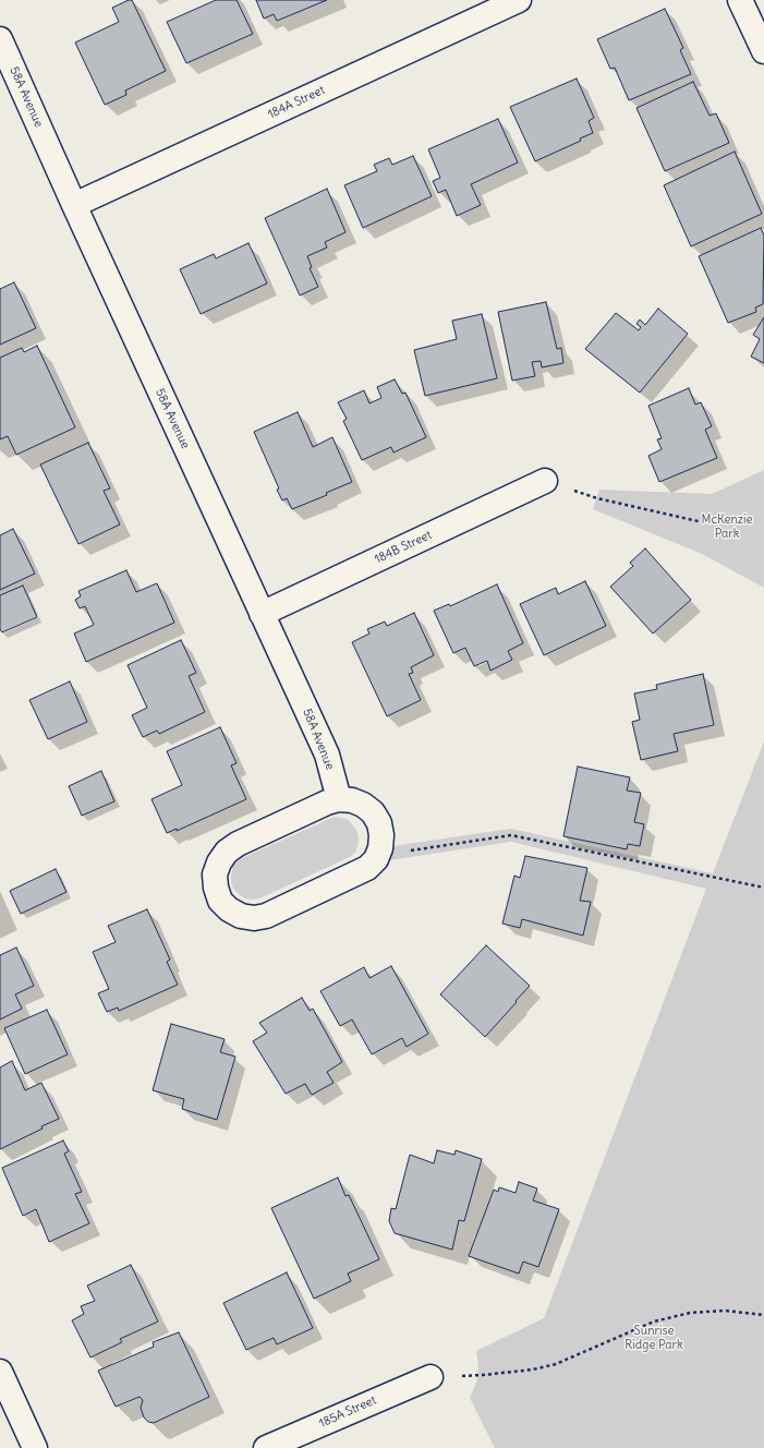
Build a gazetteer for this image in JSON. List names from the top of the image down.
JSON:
{
  "streets": {
    "street": [
      "58A Avenue",
      "184A Street",
      "184B Street",
      "185A Street"
    ]
  },
  "crossings": [
    ["58A Avenue", "184A Street"],
    ["58A Avenue", "184B Street"]
  ],
  "parks": ["McKenzie Park", "Sunrise Ridge Park"]
}
